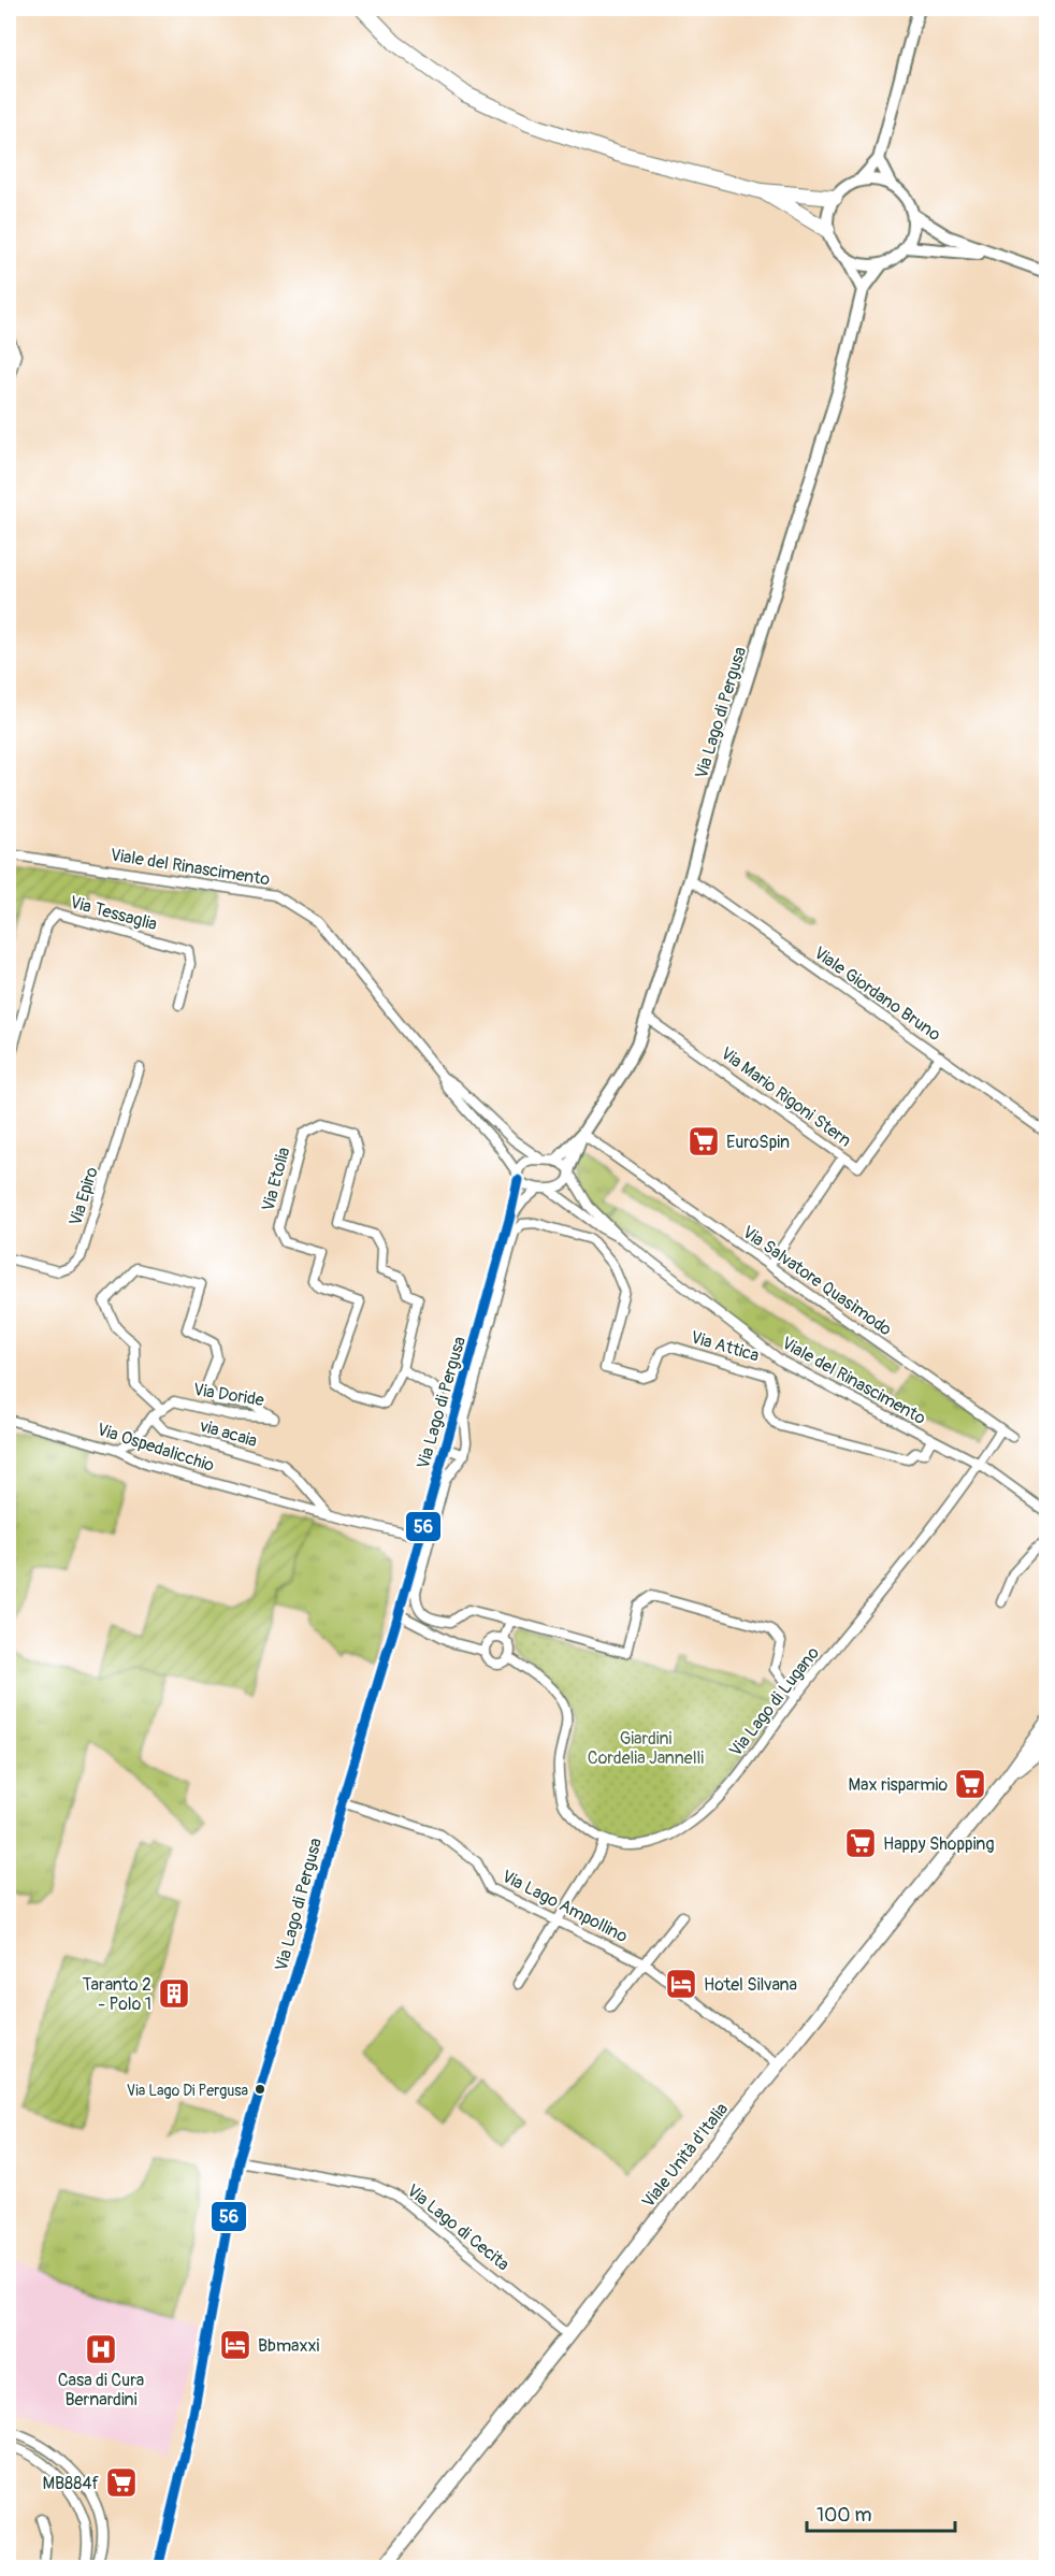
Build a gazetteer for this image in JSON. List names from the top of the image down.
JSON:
{
  "streets": {
    "main road": ["Viale Unità d'Italia"],
    "street": [
      "Via Lago di Pergusa",
      "Viale del Rinascimento",
      "Via Tessaglia",
      "Viale Giordano Bruno",
      "Via Mario Rigoni Stern",
      "Via Etolia",
      "Via Epiro",
      "Via Salvatore Quasìmodo",
      "Via Attica",
      "Via Doride",
      "via acaia",
      "Via Ospedalicchio",
      "Via Lago di Lugano",
      "Via Lago Ampollino",
      "Via Lago di Cecita"
    ]
  },
  "crossings": [
    ["Via Lago di Pergusa", "Viale del Rinascimento"],
    ["Via Lago di Pergusa", "Viale Giordano Bruno"],
    ["Via Lago di Pergusa", "Via Mario Rigoni Stern"],
    ["Via Lago di Pergusa", "Via Salvatore Quasìmodo"],
    ["Via Lago di Pergusa", "Via Ospedalicchio"],
    ["Via Lago di Pergusa", "Via Lago Ampollino"],
    ["Via Lago di Pergusa", "Via Lago di Cecita"],
    ["Viale del Rinascimento", "Via Attica"],
    ["Viale del Rinascimento", "Via Lago di Lugano"],
    ["Viale Giordano Bruno", "Via Mario Rigoni Stern"],
    ["Via Doride", "via acaia"],
    ["via acaia", "Via Ospedalicchio"],
    ["Via Lago Ampollino", "Viale Unità d'Italia"],
    ["Viale Unità d'Italia", "Via Lago di Cecita"]
  ],
  "parks": ["Giardini Cordelia Jannelli"],
  "places": {
    "supermarket": [
      "EuroSpin",
      "Max risparmio",
      "Happy Shopping",
      "MB884f"
    ],
    "hotel": ["Hotel Silvana", "Bbmaxxi"],
    "building": ["Taranto 2 - Polo 1"],
    "other": ["Via Lago Di Pergusa"],
    "hospital": ["Casa di Cura Bernardini"]
  },
  "lines": ["transit line 56"],
  "scale_bar": "100 m"
}
